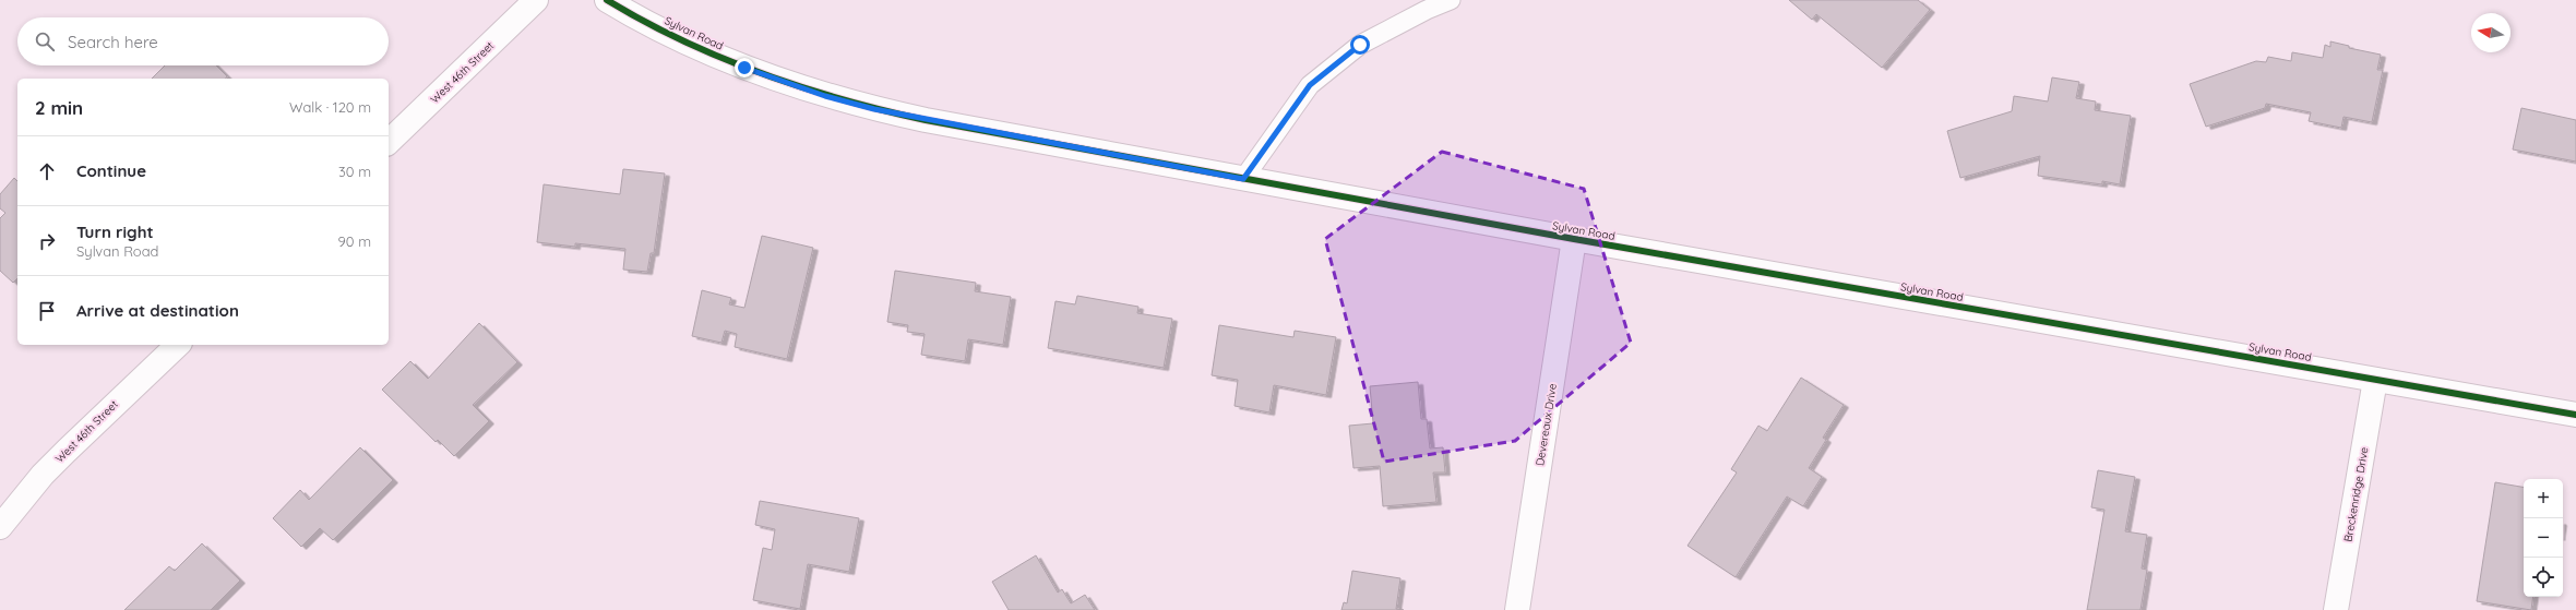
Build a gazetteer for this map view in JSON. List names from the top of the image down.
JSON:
{
  "streets": {
    "street": [
      "Sylvan Road",
      "West 46th Street",
      "Devereaux Drive",
      "Breckenridge Drive"
    ]
  },
  "crossings": [
    ["Sylvan Road", "Devereaux Drive"],
    ["Sylvan Road", "Breckenridge Drive"]
  ],
  "north": "left",
  "page": {
    "search": "Search here",
    "heading": ["2 min", "Walk · 120 m"],
    "list": [
      ["Continue", "30 m"],
      ["Turn right", "Sylvan Road", "90 m"],
      "Arrive at destination"
    ],
    "map_buttons": ["+", "−"]
  }
}
